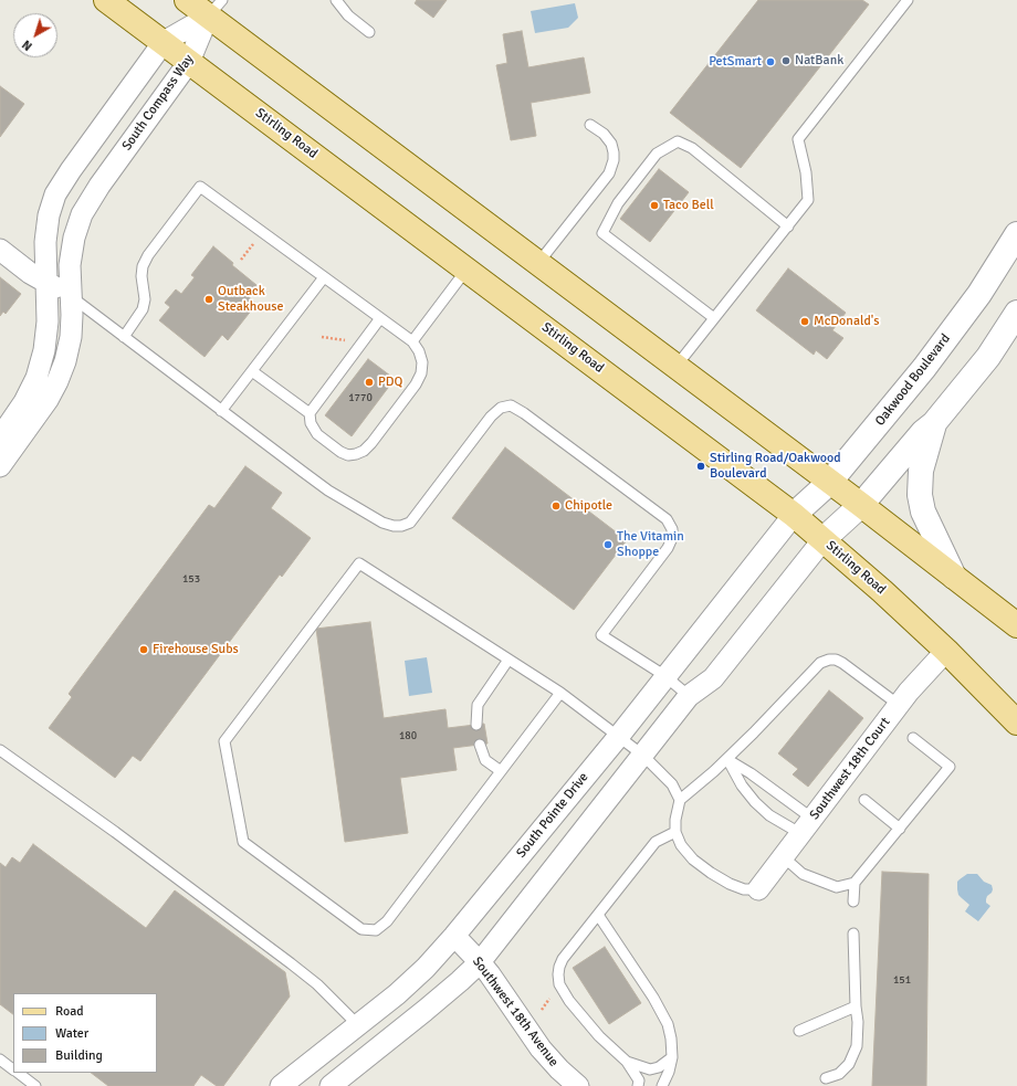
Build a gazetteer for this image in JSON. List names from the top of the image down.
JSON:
{
  "streets": {
    "main road": ["Stirling Road"],
    "street": [
      "South Compass Way",
      "Oakwood Boulevard",
      "Southwest 18th Court",
      "South Pointe Drive",
      "Southwest 18th Avenue"
    ]
  },
  "crossings": [
    ["South Compass Way", "Stirling Road"],
    ["Stirling Road", "Oakwood Boulevard"],
    ["Stirling Road", "Southwest 18th Court"],
    ["Stirling Road", "South Pointe Drive"],
    ["Oakwood Boulevard", "South Pointe Drive"],
    ["South Pointe Drive", "Southwest 18th Avenue"]
  ],
  "places": [
    "NatBank",
    "PetSmart",
    "Taco Bell",
    "Outback Steakhouse",
    "McDonald's",
    "PDQ",
    "Stirling Road/Oakwood Boulevard",
    "Chipotle",
    "The Vitamin Shoppe",
    "Firehouse Subs"
  ],
  "house_numbers": [
    "1770",
    "153",
    "180",
    "151"
  ],
  "legend": ["Road", "Water", "Building"],
  "north": "bottom left"
}
